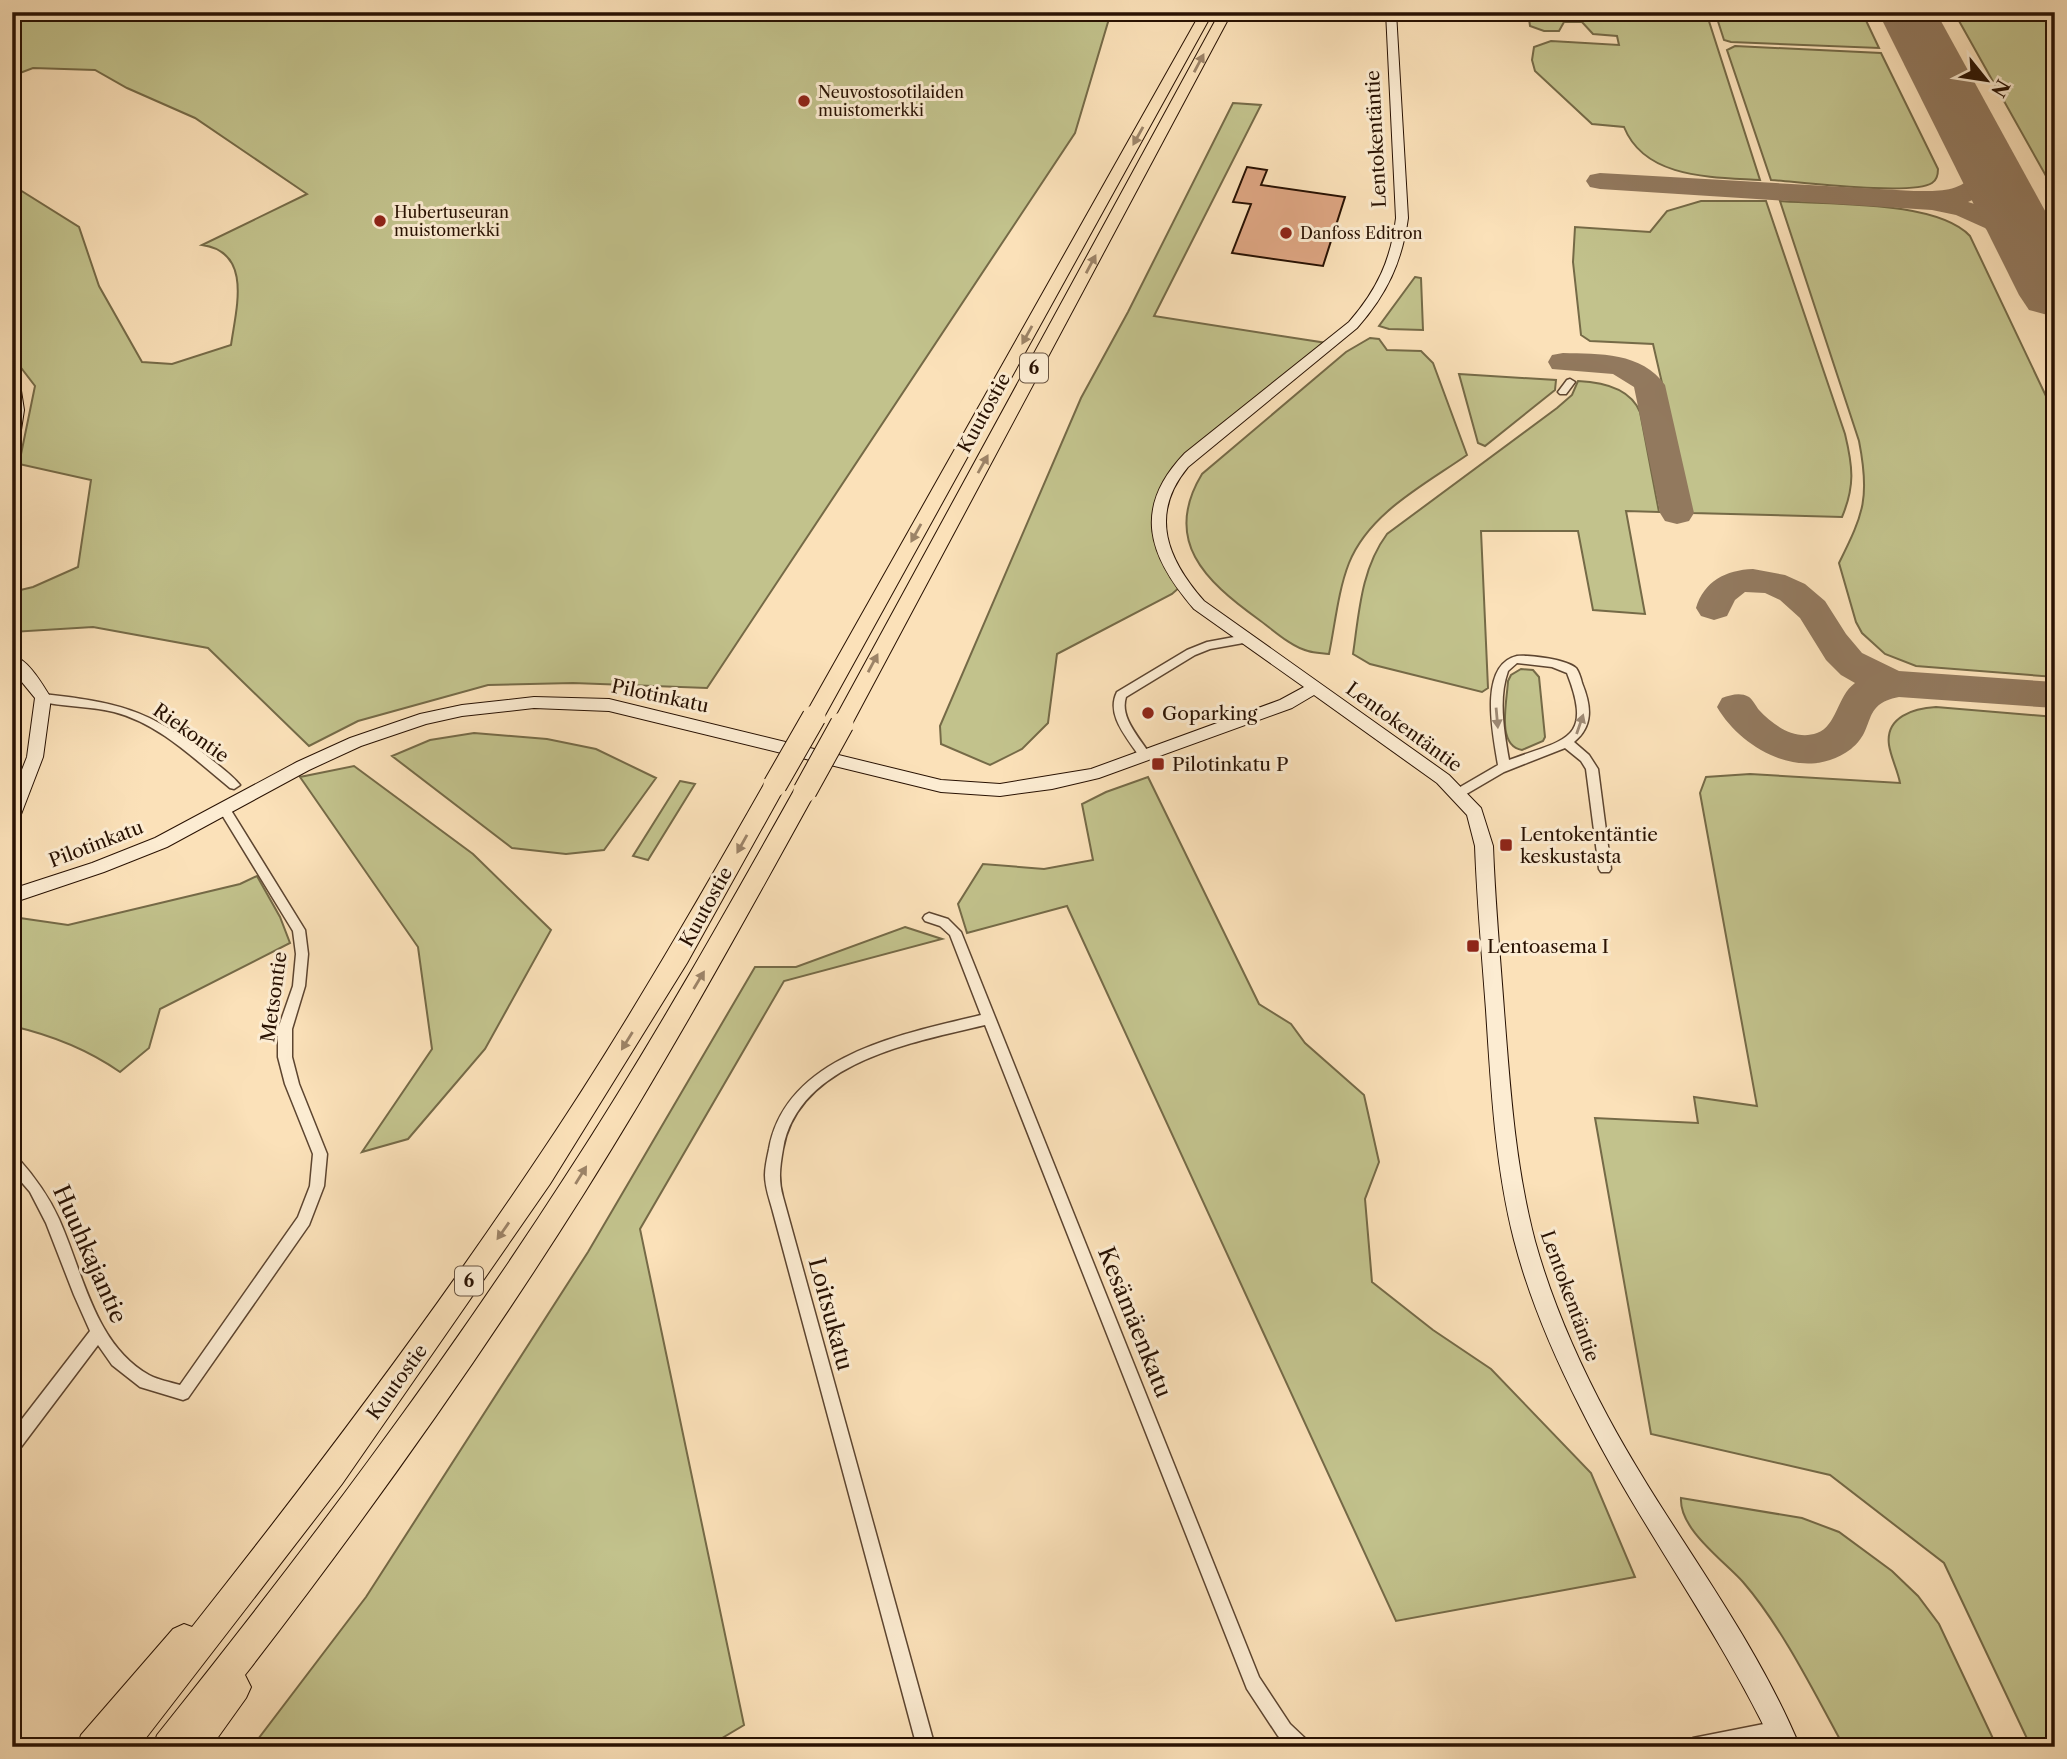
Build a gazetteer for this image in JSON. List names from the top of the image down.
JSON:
{
  "streets": {
    "highway": ["6", "Kuutostie"],
    "street": [
      "Lentokentäntie",
      "Pilotinkatu",
      "Riekontie",
      "Metsontie",
      "Huuhkajantie",
      "Loitsukatu",
      "Kesämäenkatu"
    ]
  },
  "crossings": [
    ["Lentokentäntie", "Pilotinkatu"],
    ["Pilotinkatu", "Metsontie"],
    ["Metsontie", "Huuhkajantie"],
    ["Loitsukatu", "Kesämäenkatu"]
  ],
  "places": {
    "other": [
      "Neuvostosotilaiden muistomerkki",
      "Hubertuseuran muistomerkki",
      "Danfoss Editron",
      "Goparking"
    ],
    "transit": ["Pilotinkatu P", "Lentokentäntie keskustasta", "Lentoasema I"]
  },
  "north": "bottom right"
}
